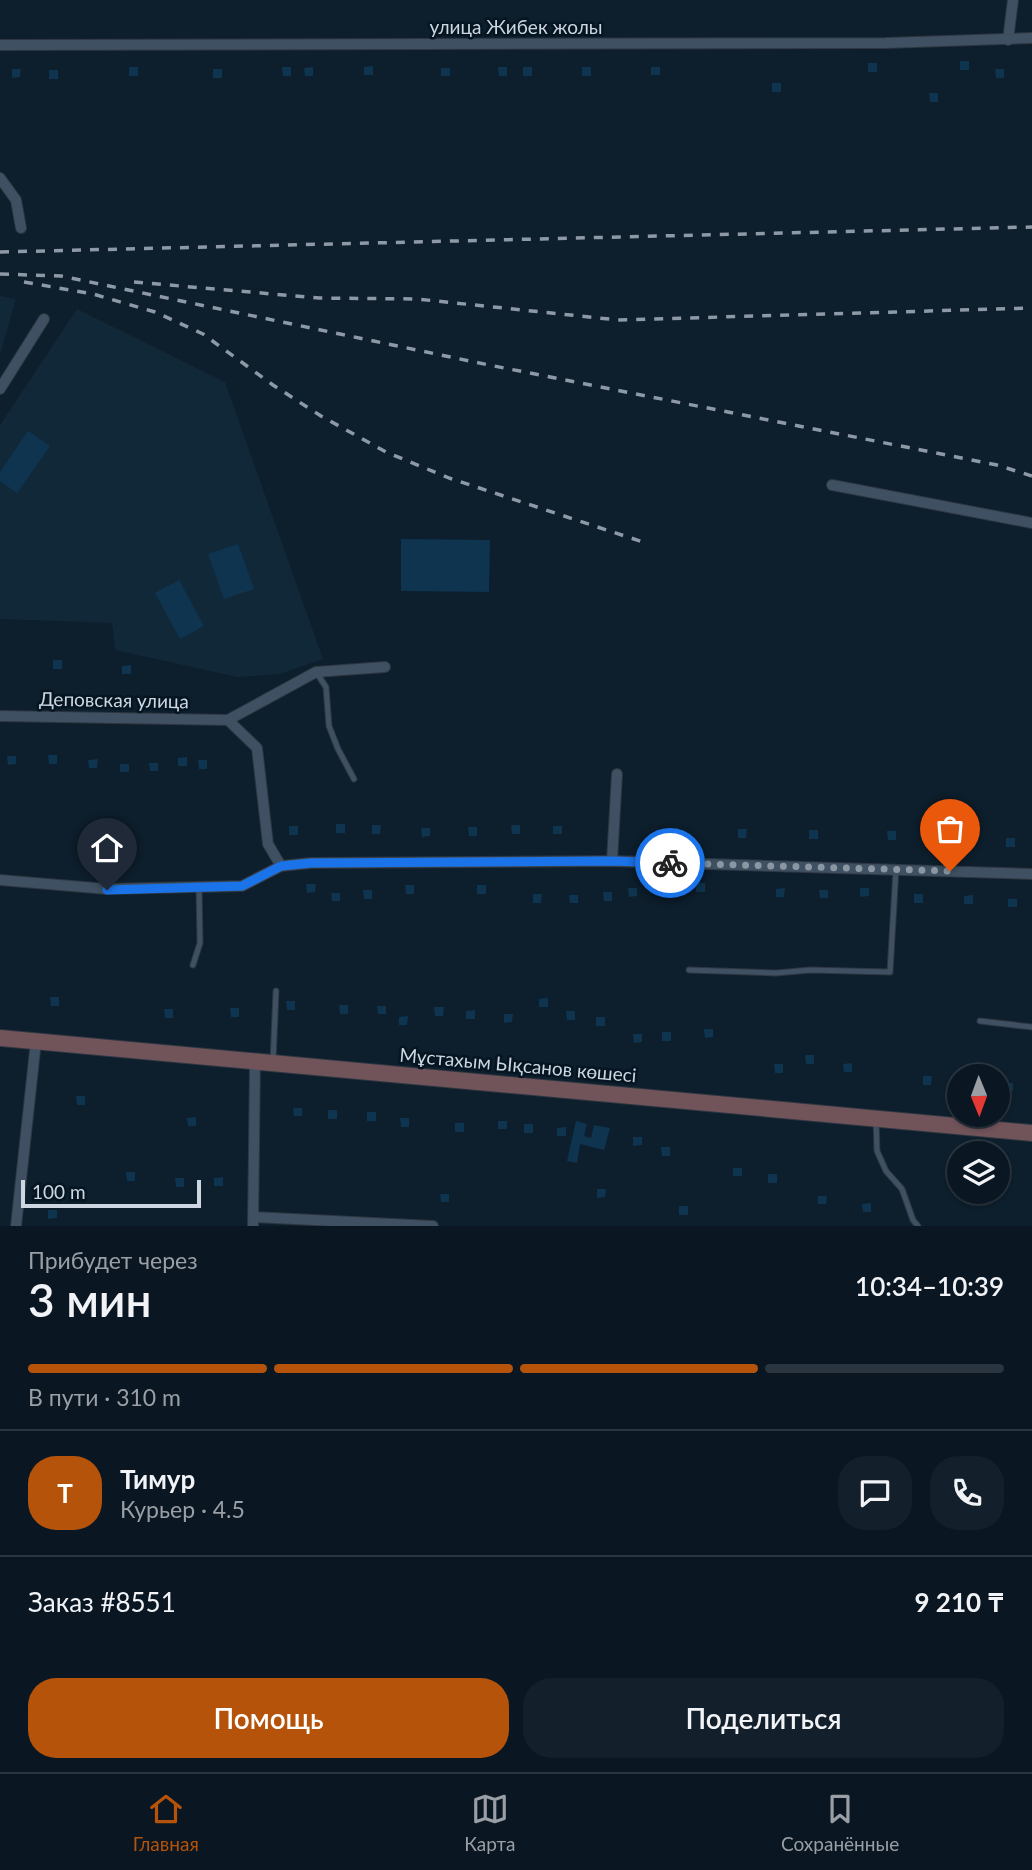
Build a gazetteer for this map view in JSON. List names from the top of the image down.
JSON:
{
  "streets": {
    "main road": ["Мұстахым Ықсанов көшесі"],
    "street": ["улица Жибек жолы", "Деповская улица"]
  },
  "scale_bar": "100 m",
  "north": "bottom",
  "page": {
    "scale": "100 m",
    "heading": ["3 мин", "Прибудет через", "10:34–10:39"],
    "panel": [
      "Тимур",
      "Курьер · 4.5",
      "Заказ #8551",
      "9 210 ₸"
    ],
    "bar": "В пути · 310 m",
    "round": "Т",
    "buttons": ["Помощь", "Поделиться"],
    "tabs": ["Главная", "Карта", "Сохранённые"]
  }
}
